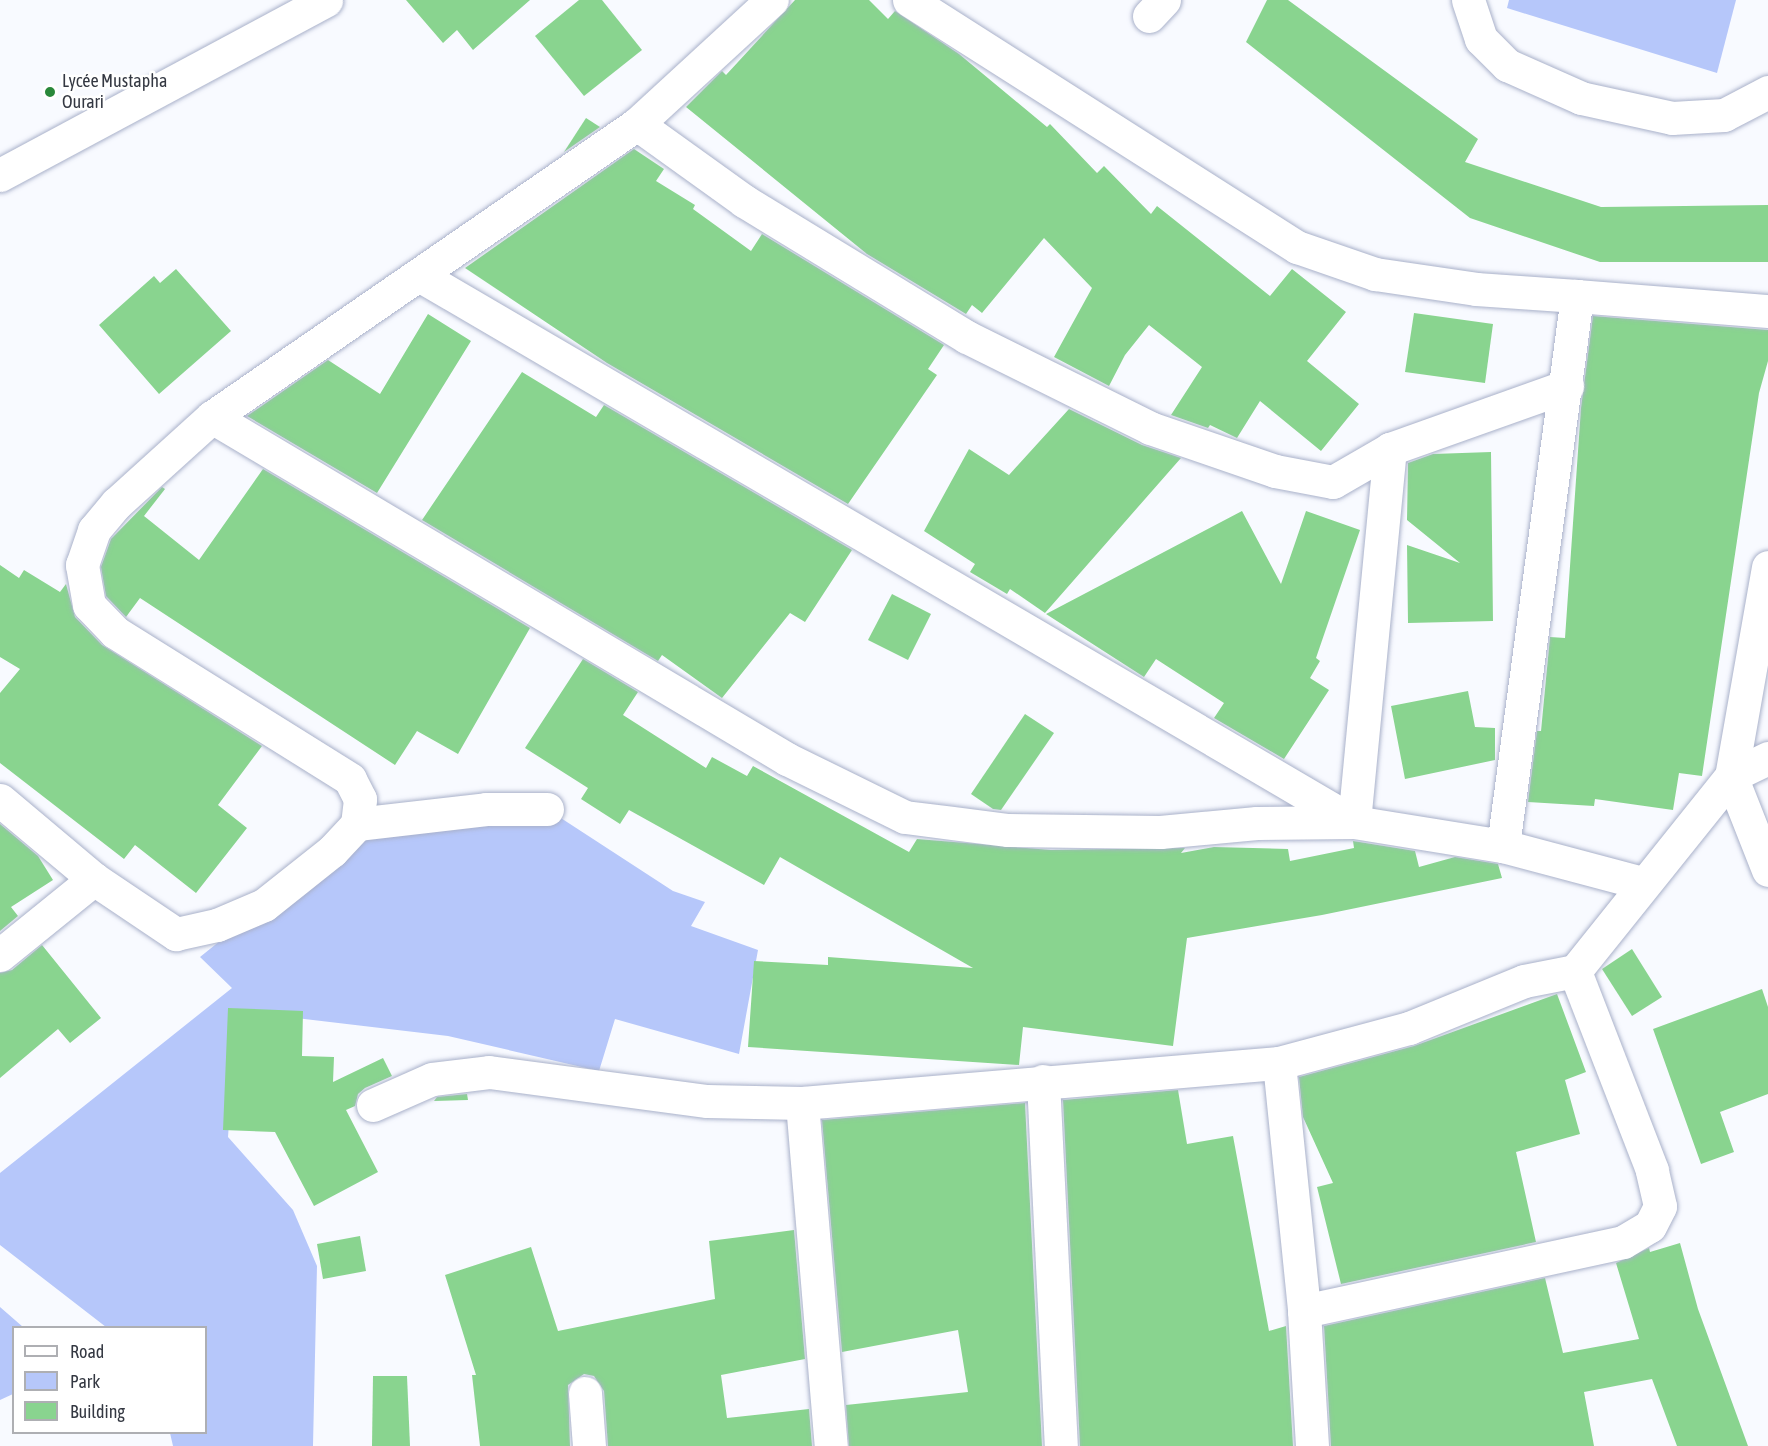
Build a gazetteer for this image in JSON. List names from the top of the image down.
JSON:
{
  "places": ["Lycée Mustapha Ourari"],
  "legend": ["Road", "Park", "Building"]
}
